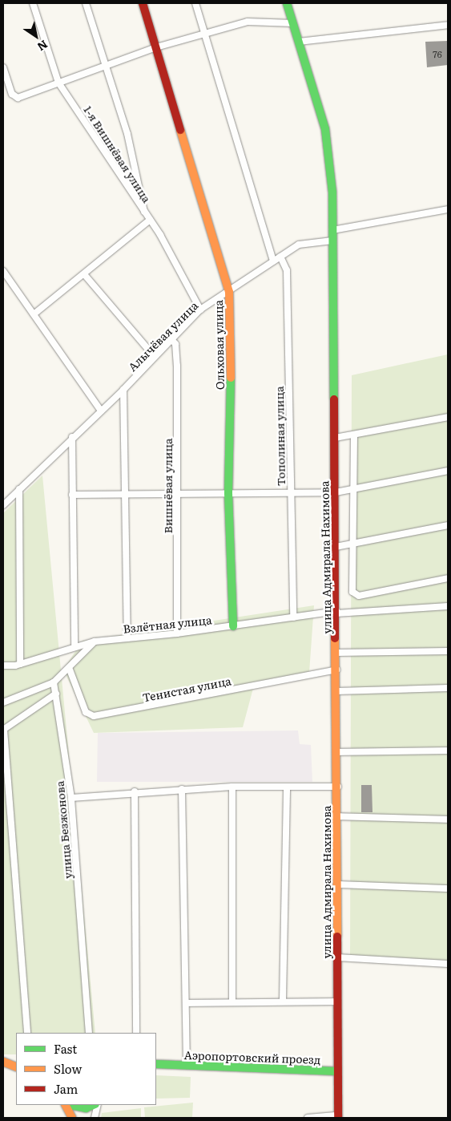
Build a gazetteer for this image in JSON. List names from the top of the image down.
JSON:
{
  "streets": {
    "main road": ["Ольховая улица", "улица Адмирала Нахимова", "Аэропортовский проезд"],
    "street": [
      "1-я Вишнёвая улица",
      "Алычёвая улица",
      "Тополиная улица",
      "Вишнёвая улица",
      "Взлётная улица",
      "Тенистая улица",
      "улица Безжонова"
    ]
  },
  "crossings": [
    ["1-я Вишнёвая улица", "Алычёвая улица"],
    ["Алычёвая улица", "Ольховая улица"],
    ["Алычёвая улица", "Тополиная улица"],
    ["Алычёвая улица", "Вишнёвая улица"],
    ["Алычёвая улица", "улица Адмирала Нахимова"],
    ["Ольховая улица", "Взлётная улица"],
    ["Тополиная улица", "Взлётная улица"],
    ["Вишнёвая улица", "Взлётная улица"],
    ["улица Адмирала Нахимова", "Взлётная улица"],
    ["улица Адмирала Нахимова", "Тенистая улица"],
    ["улица Адмирала Нахимова", "Аэропортовский проезд"]
  ],
  "house_numbers": ["76"],
  "legend": ["Fast", "Slow", "Jam"],
  "north": "bottom right"
}
